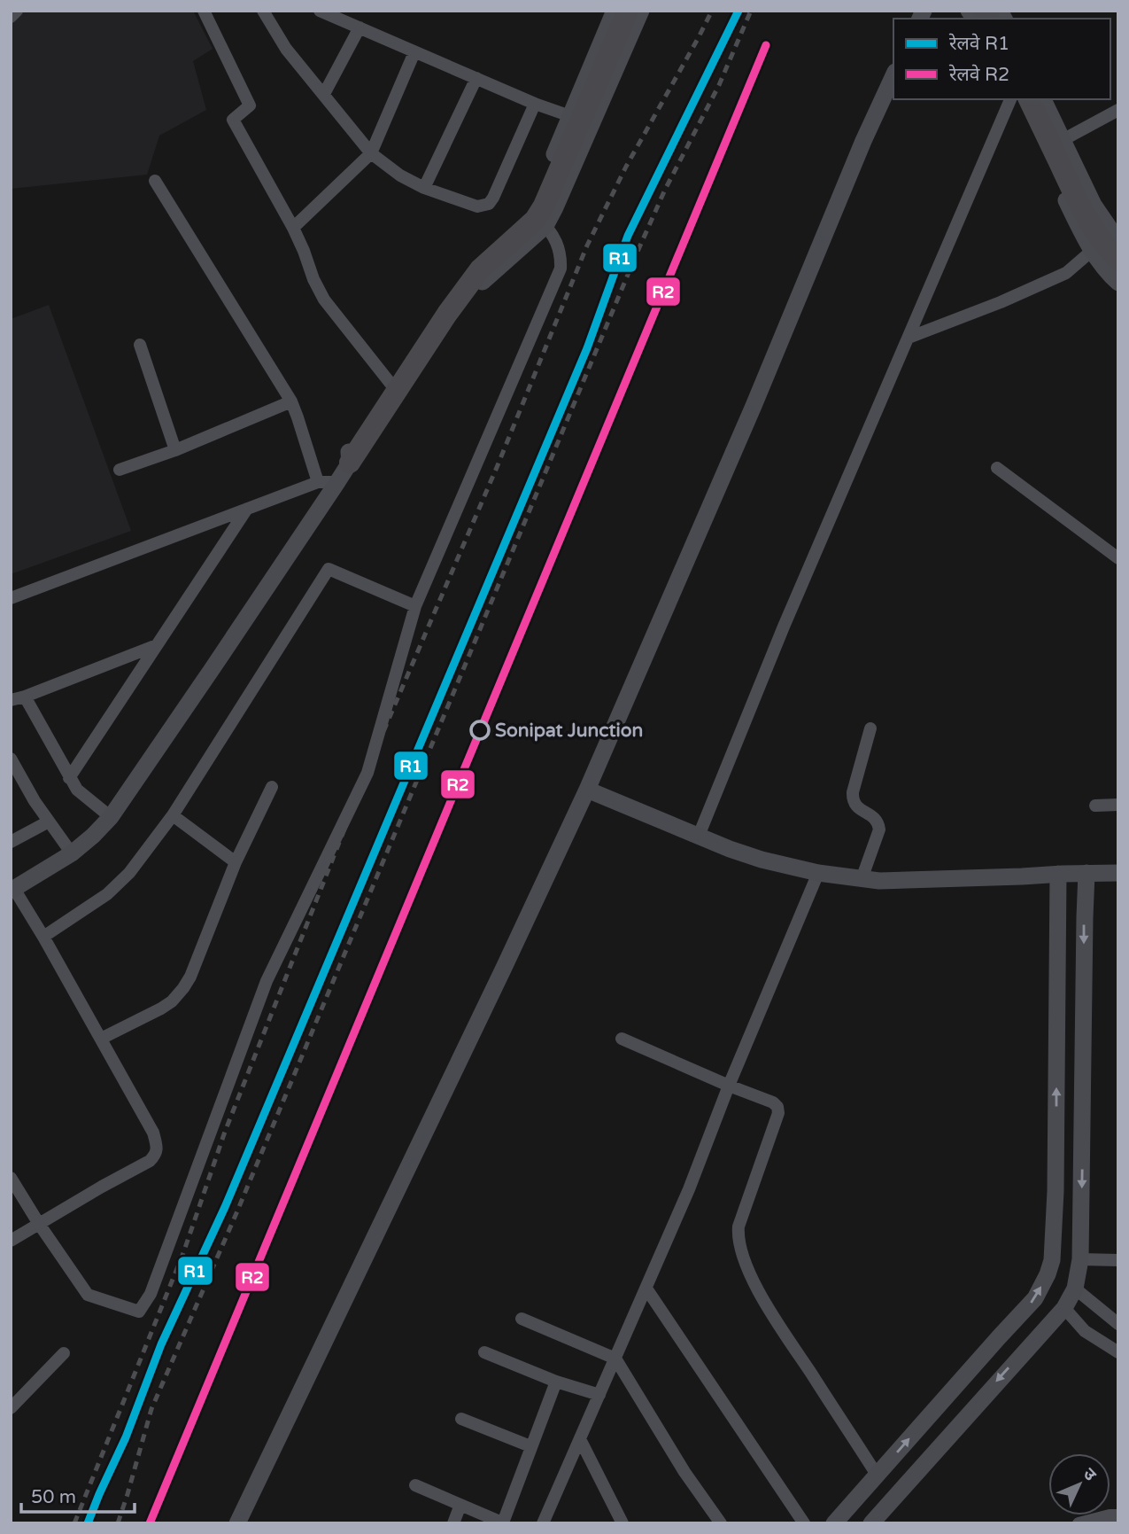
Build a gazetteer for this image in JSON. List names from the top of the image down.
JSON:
{
  "places": ["Sonipat Junction"],
  "lines": ["rail line R1", "rail line R2"],
  "legend": ["रेलवे R1", "रेलवे R2"],
  "scale_bar": "50 m",
  "north": "top right"
}
